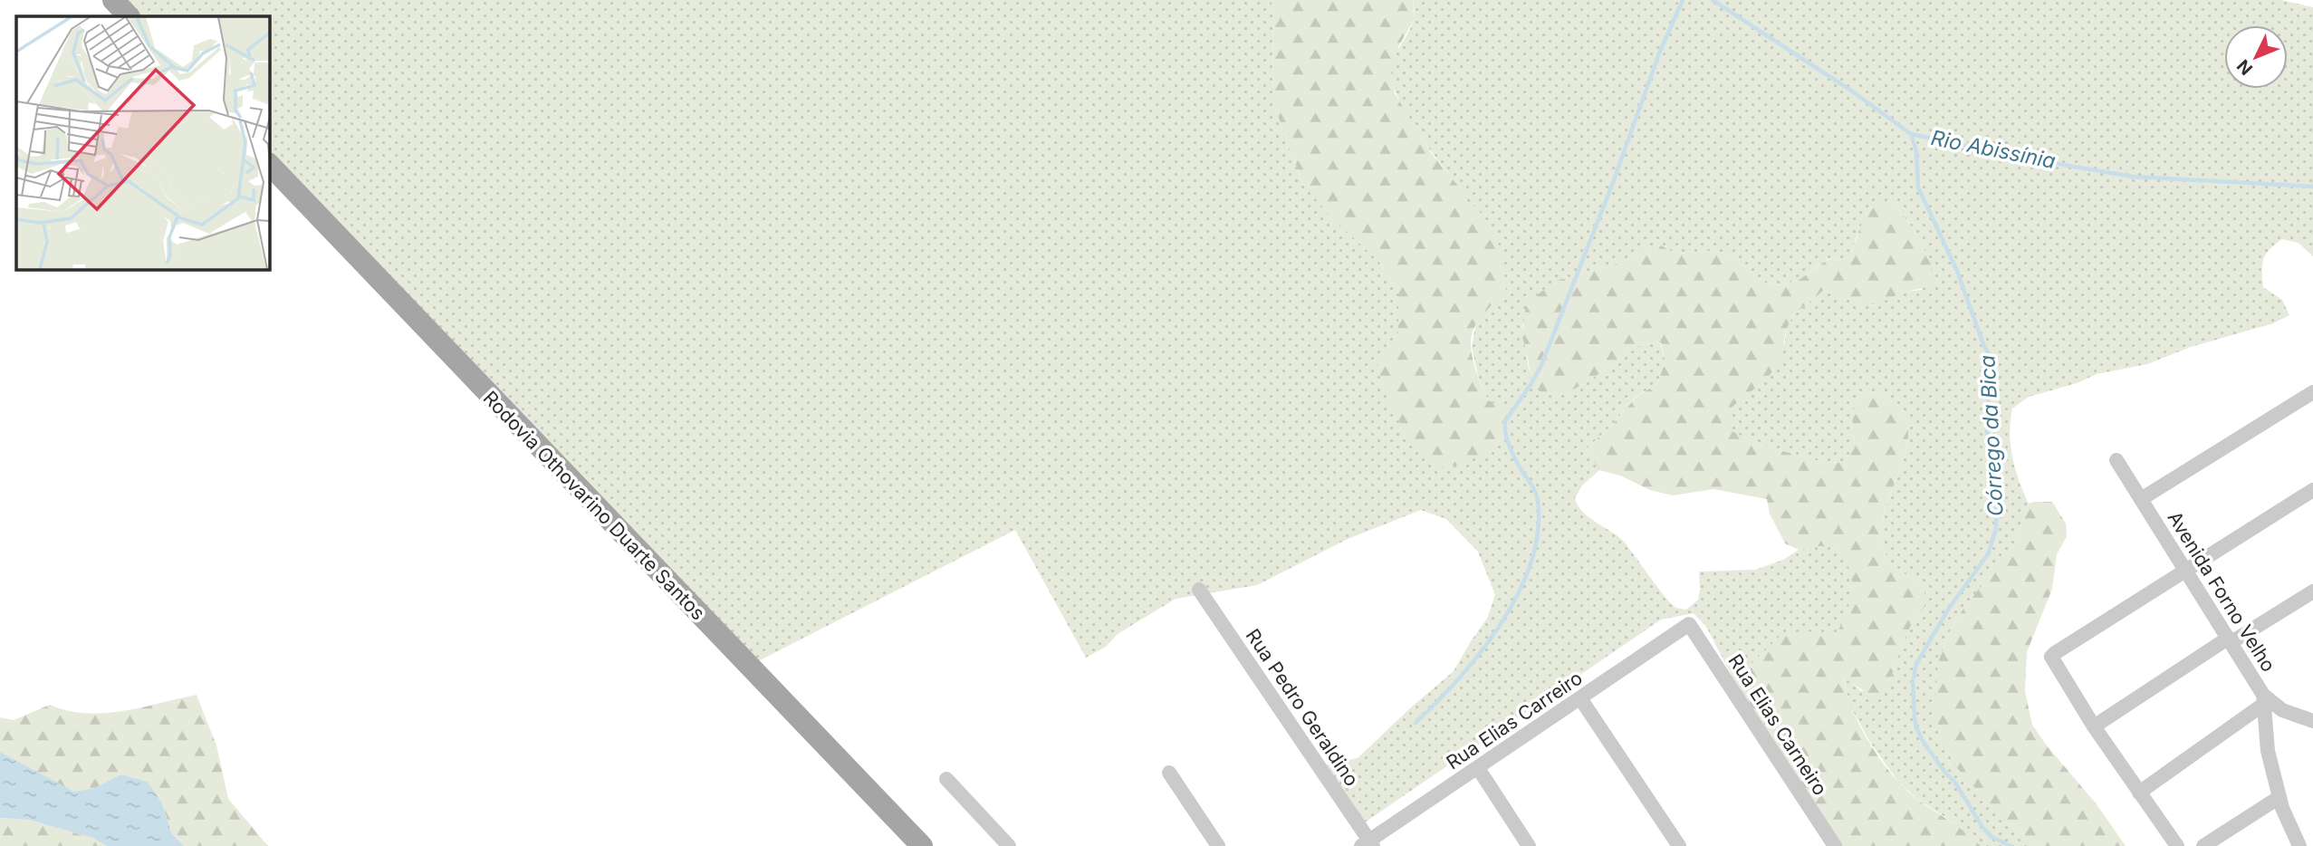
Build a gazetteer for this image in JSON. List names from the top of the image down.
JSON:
{
  "streets": {
    "main road": ["Rodovia Othovarino Duarte Santos"],
    "street": [
      "Avenida Forno Velho",
      "Rua Pedro Geraldino",
      "Rua Elias Carreiro",
      "Rua Elias Carneiro"
    ]
  },
  "crossings": [
    ["Rua Pedro Geraldino", "Rua Elias Carreiro"],
    ["Rua Elias Carreiro", "Rua Elias Carneiro"]
  ],
  "water": ["Rio Abissínia", "Córrego da Bica"],
  "north": "bottom left"
}
